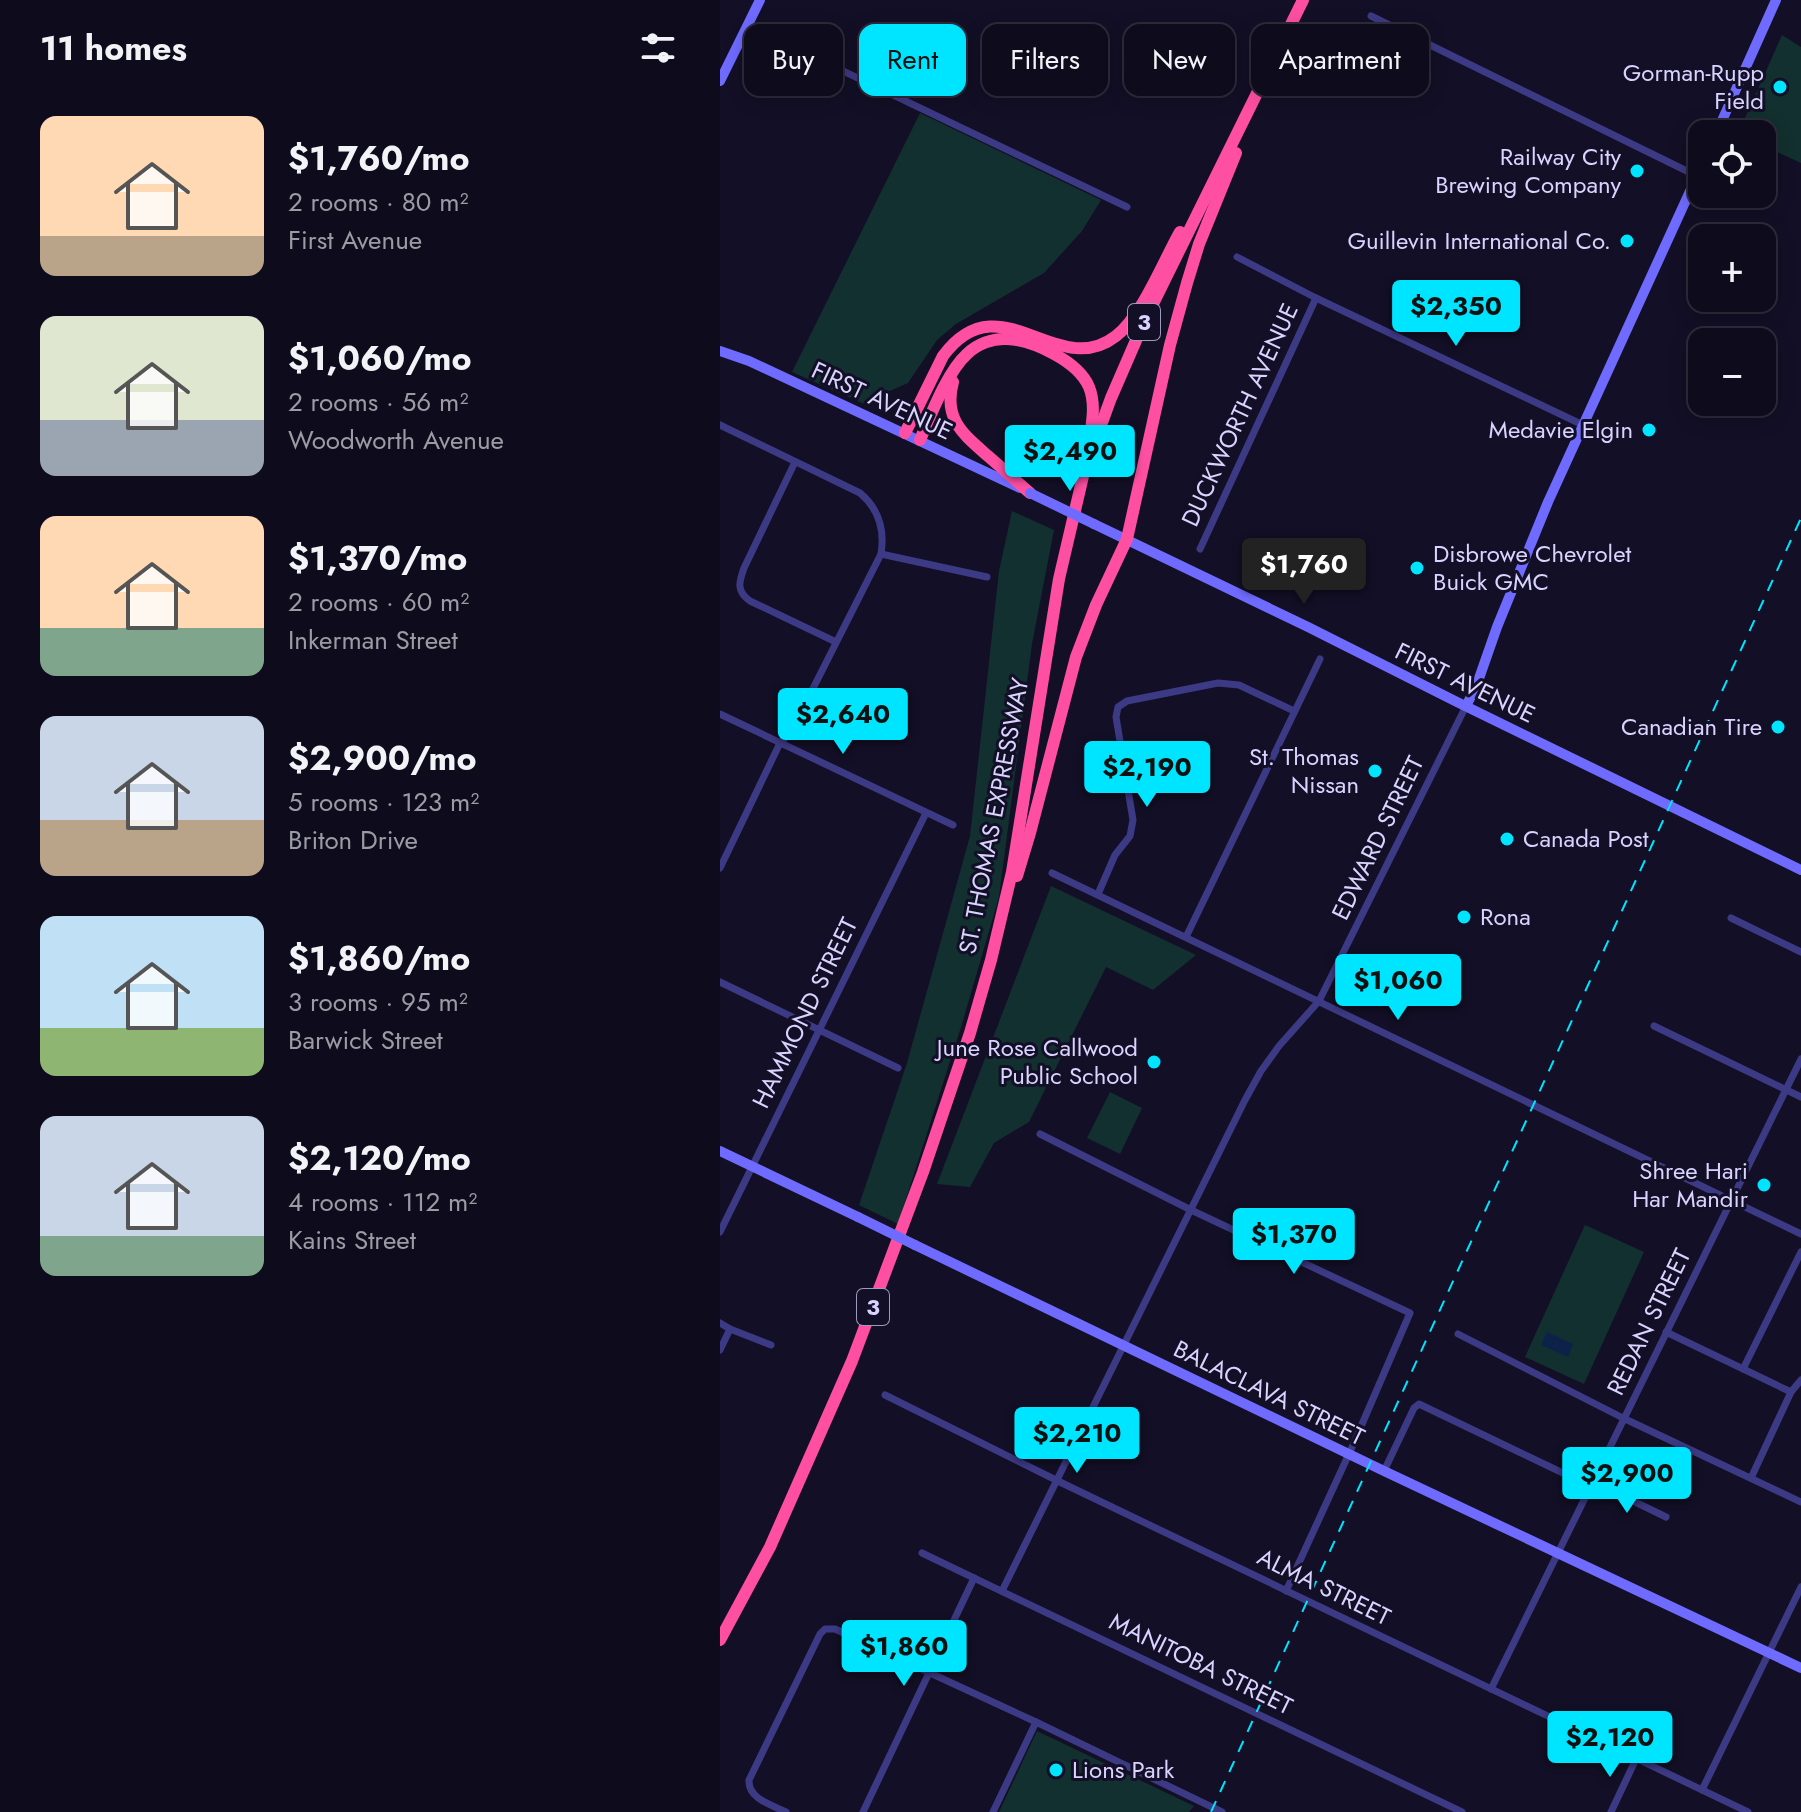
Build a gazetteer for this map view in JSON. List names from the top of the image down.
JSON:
{
  "streets": {
    "highway": ["3", "ST. THOMAS EXPRESSWAY"],
    "street": [
      "FIRST AVENUE",
      "DUCKWORTH AVENUE",
      "EDWARD STREET",
      "HAMMOND STREET",
      "REDAN STREET",
      "BALACLAVA STREET",
      "ALMA STREET",
      "MANITOBA STREET"
    ]
  },
  "crossings": [
    ["FIRST AVENUE", "EDWARD STREET"],
    ["EDWARD STREET", "BALACLAVA STREET"],
    ["EDWARD STREET", "ALMA STREET"],
    ["EDWARD STREET", "MANITOBA STREET"],
    ["HAMMOND STREET", "BALACLAVA STREET"],
    ["REDAN STREET", "BALACLAVA STREET"],
    ["REDAN STREET", "ALMA STREET"]
  ],
  "places": [
    "Gorman-Rupp Field",
    "Railway City Brewing Company",
    "Guillevin International Co.",
    "Medavie Elgin",
    "Disbrowe Chevrolet Buick GMC",
    "Canadian Tire",
    "St. Thomas Nissan",
    "Canada Post",
    "Rona",
    "June Rose Callwood Public School",
    "Shree Hari Har Mandir",
    "Lions Park"
  ],
  "page": {
    "heading": "11 homes",
    "chip": [
      "Buy",
      "Rent",
      "Filters",
      "New",
      "Apartment"
    ],
    "list": [
      {
        "name": "$1,760/mo",
        "note": "2 rooms · 80 m² · First Avenue"
      },
      {
        "name": "$1,060/mo",
        "note": "2 rooms · 56 m² · Woodworth Avenue"
      },
      {
        "name": "$1,370/mo",
        "note": "2 rooms · 60 m² · Inkerman Street"
      },
      {
        "name": "$2,900/mo",
        "note": "5 rooms · 123 m² · Briton Drive"
      },
      {
        "name": "$1,860/mo",
        "note": "3 rooms · 95 m² · Barwick Street"
      },
      {
        "name": "$2,120/mo",
        "note": "4 rooms · 112 m² · Kains Street"
      }
    ],
    "map_buttons": ["+", "−"],
    "price": [
      "$2,350",
      "$2,490",
      "$1,760",
      "$2,640",
      "$2,190",
      "$1,060",
      "$1,370",
      "$2,210",
      "$2,900",
      "$1,860",
      "$2,120"
    ]
  }
}
